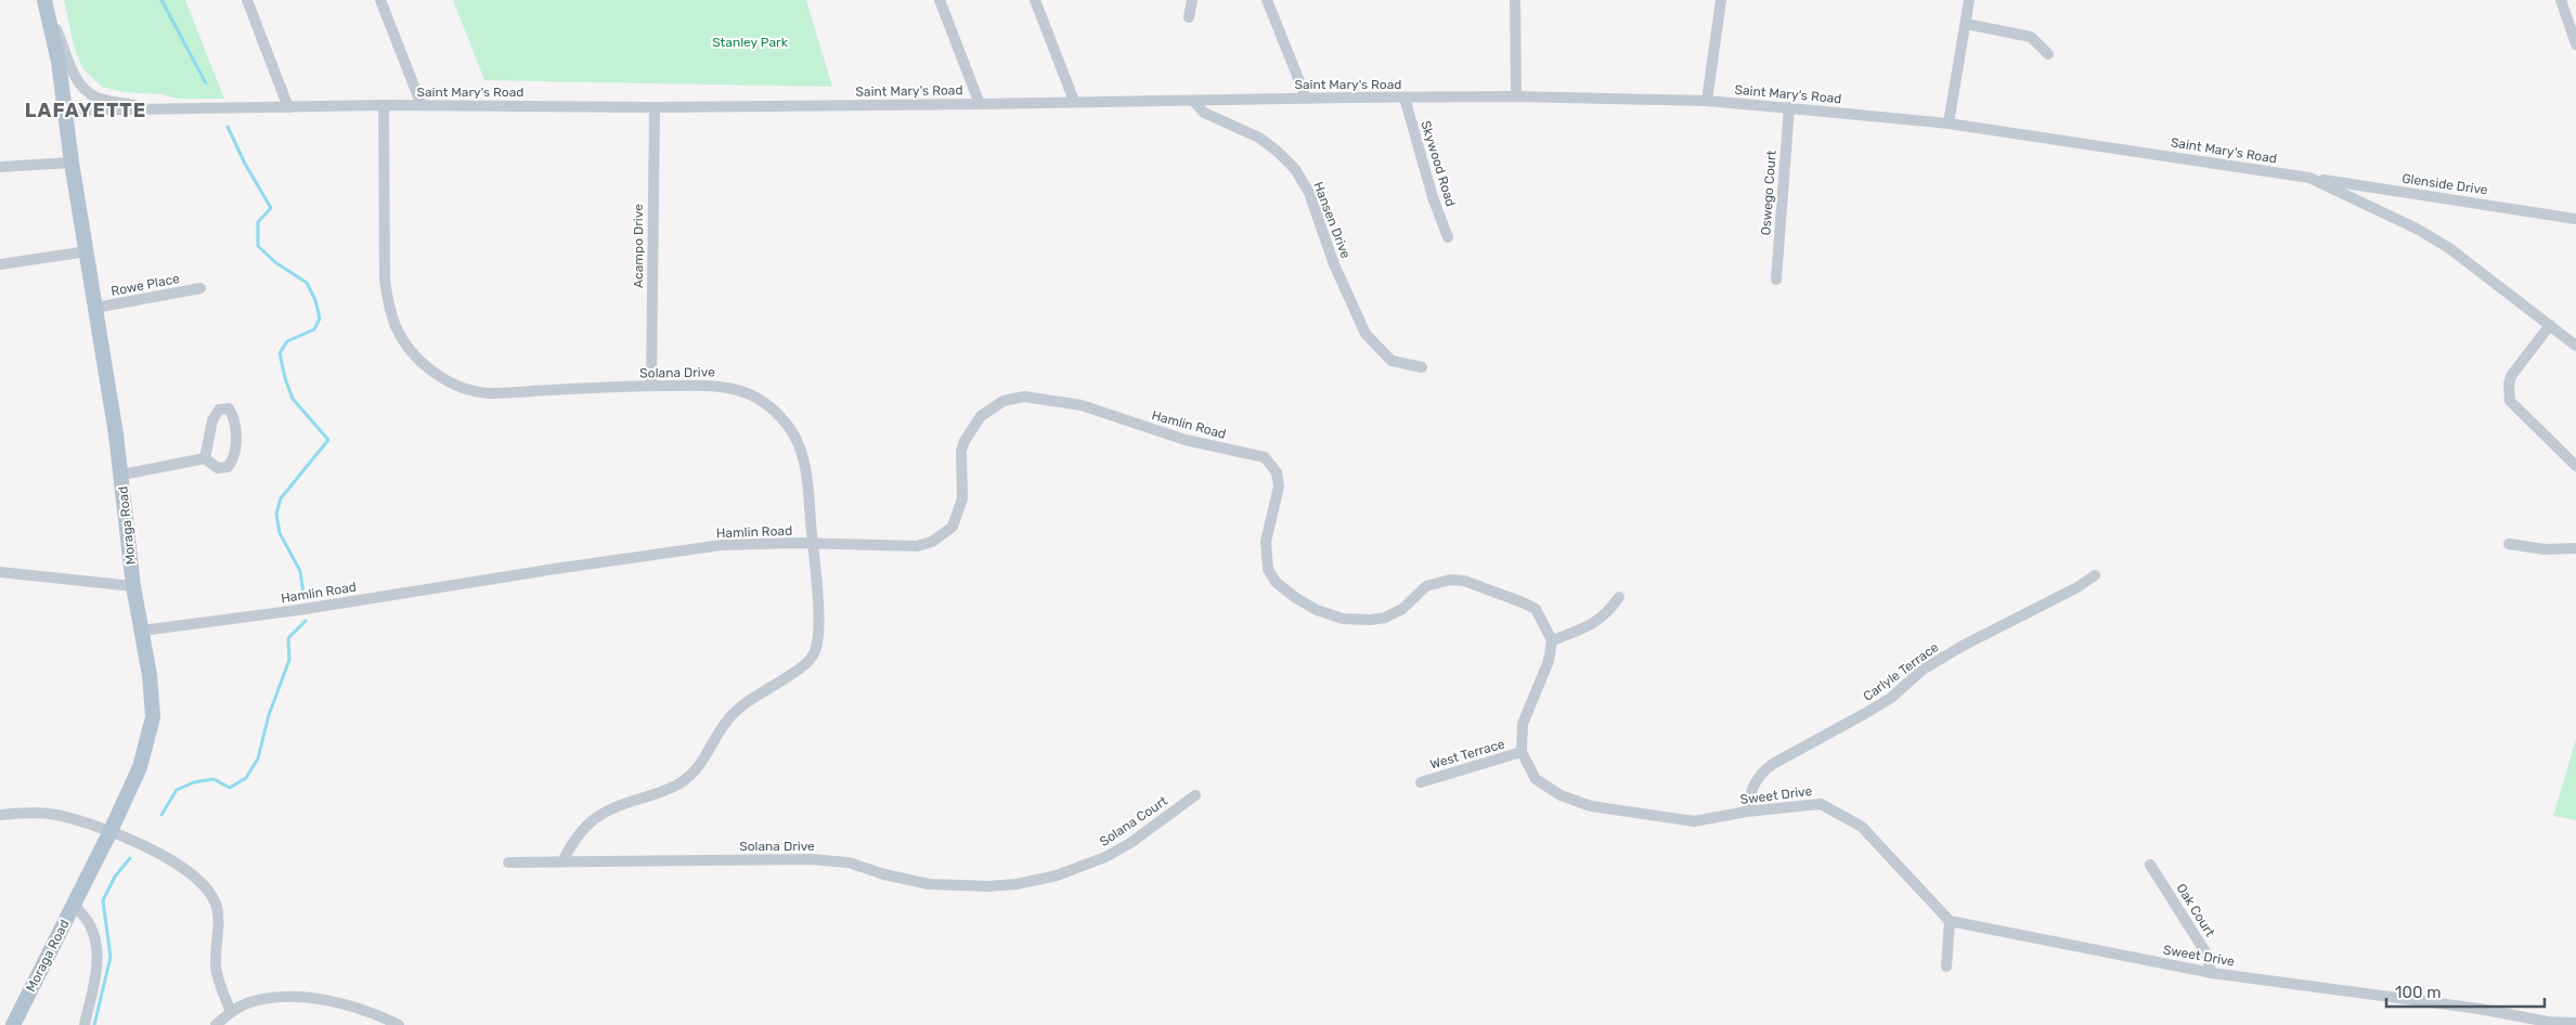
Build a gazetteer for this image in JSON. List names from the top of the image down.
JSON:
{
  "streets": {
    "main road": ["Moraga Road"],
    "street": [
      "Saint Mary's Road",
      "Skywood Road",
      "Glenside Drive",
      "Oswego Court",
      "Hansen Drive",
      "Acampo Drive",
      "Rowe Place",
      "Solana Drive",
      "Hamlin Road",
      "Carlyle Terrace",
      "West Terrace",
      "Sweet Drive",
      "Solana Court",
      "Oak Court"
    ]
  },
  "crossings": [
    ["Saint Mary's Road", "Skywood Road"],
    ["Saint Mary's Road", "Glenside Drive"],
    ["Saint Mary's Road", "Oswego Court"],
    ["Saint Mary's Road", "Hansen Drive"],
    ["Saint Mary's Road", "Acampo Drive"],
    ["Saint Mary's Road", "Solana Drive"],
    ["Saint Mary's Road", "Moraga Road"],
    ["Acampo Drive", "Solana Drive"],
    ["Rowe Place", "Moraga Road"],
    ["Solana Drive", "Hamlin Road"],
    ["Solana Drive", "Solana Court"],
    ["Hamlin Road", "Moraga Road"],
    ["Carlyle Terrace", "Sweet Drive"],
    ["West Terrace", "Sweet Drive"],
    ["Sweet Drive", "Oak Court"]
  ],
  "districts": ["LAFAYETTE"],
  "parks": ["Stanley Park"],
  "scale_bar": "100 m"
}
